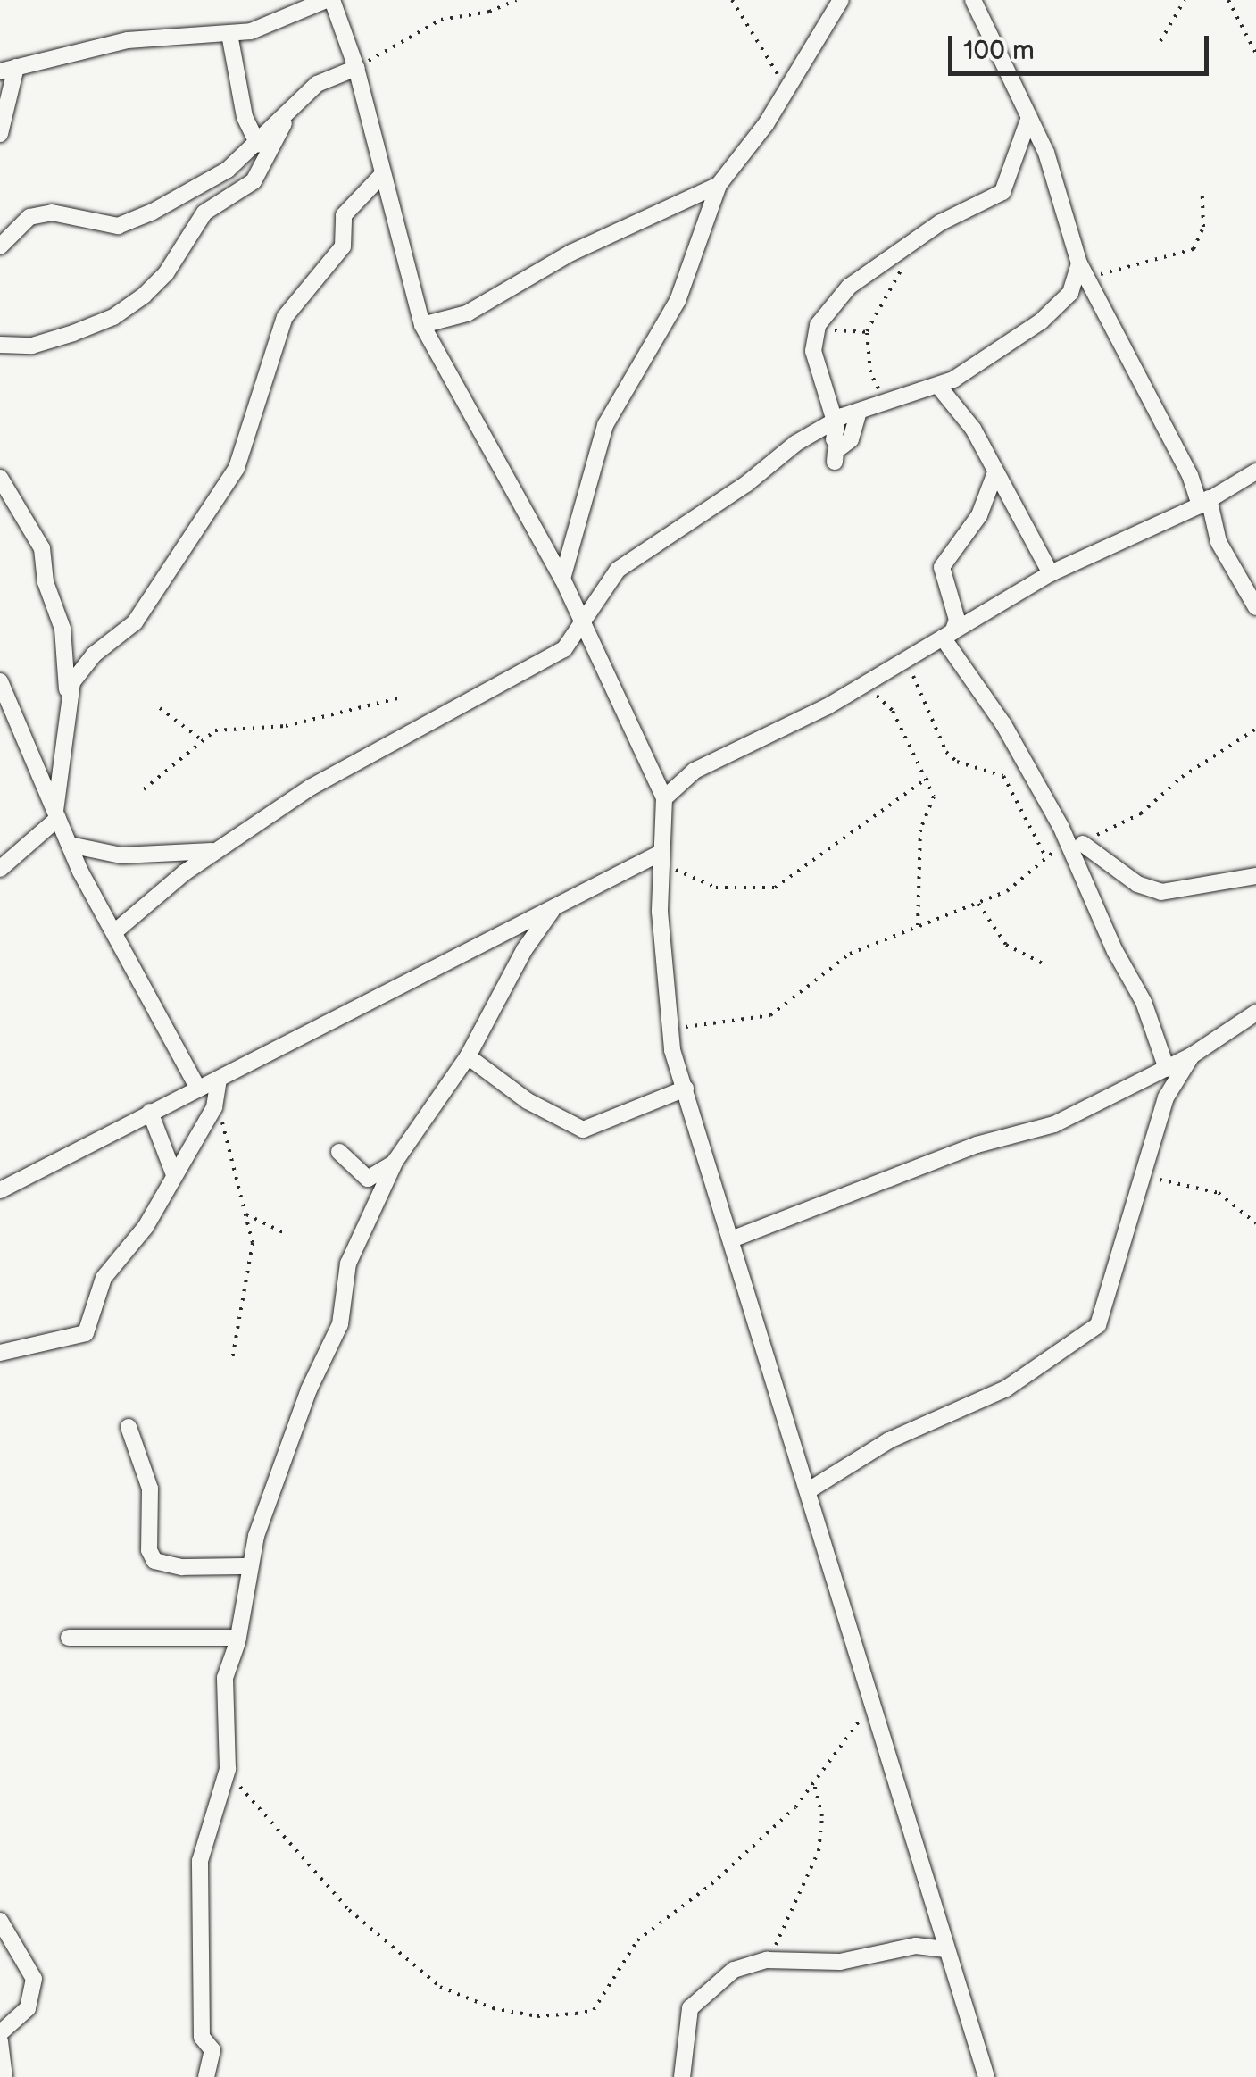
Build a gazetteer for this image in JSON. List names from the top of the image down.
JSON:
{
  "scale_bar": "100 m"
}
